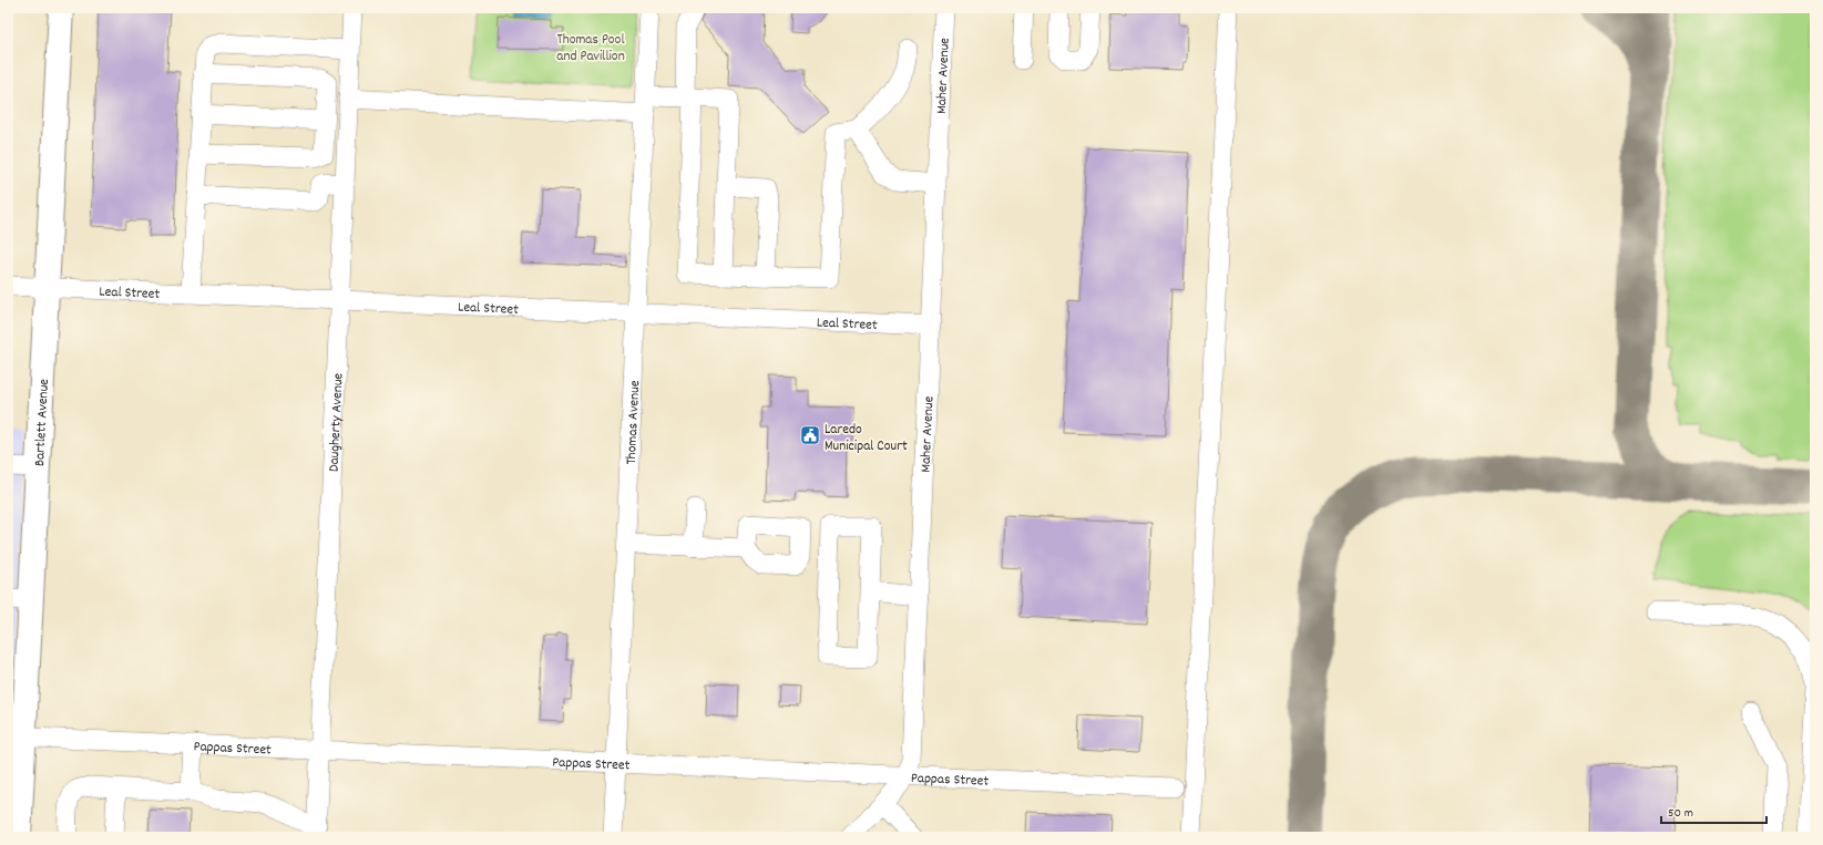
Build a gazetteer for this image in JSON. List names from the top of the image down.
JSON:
{
  "streets": {
    "main road": ["Bartlett Avenue"],
    "street": [
      "Maher Avenue",
      "Leal Street",
      "Daugherty Avenue",
      "Thomas Avenue",
      "Pappas Street"
    ]
  },
  "crossings": [
    ["Maher Avenue", "Leal Street"],
    ["Maher Avenue", "Pappas Street"],
    ["Leal Street", "Bartlett Avenue"],
    ["Leal Street", "Daugherty Avenue"],
    ["Leal Street", "Thomas Avenue"],
    ["Bartlett Avenue", "Pappas Street"],
    ["Daugherty Avenue", "Pappas Street"],
    ["Thomas Avenue", "Pappas Street"]
  ],
  "parks": ["Thomas Pool and Pavillion"],
  "places": {
    "public building": ["Laredo Municipal Court"]
  },
  "scale_bar": "50 m"
}
